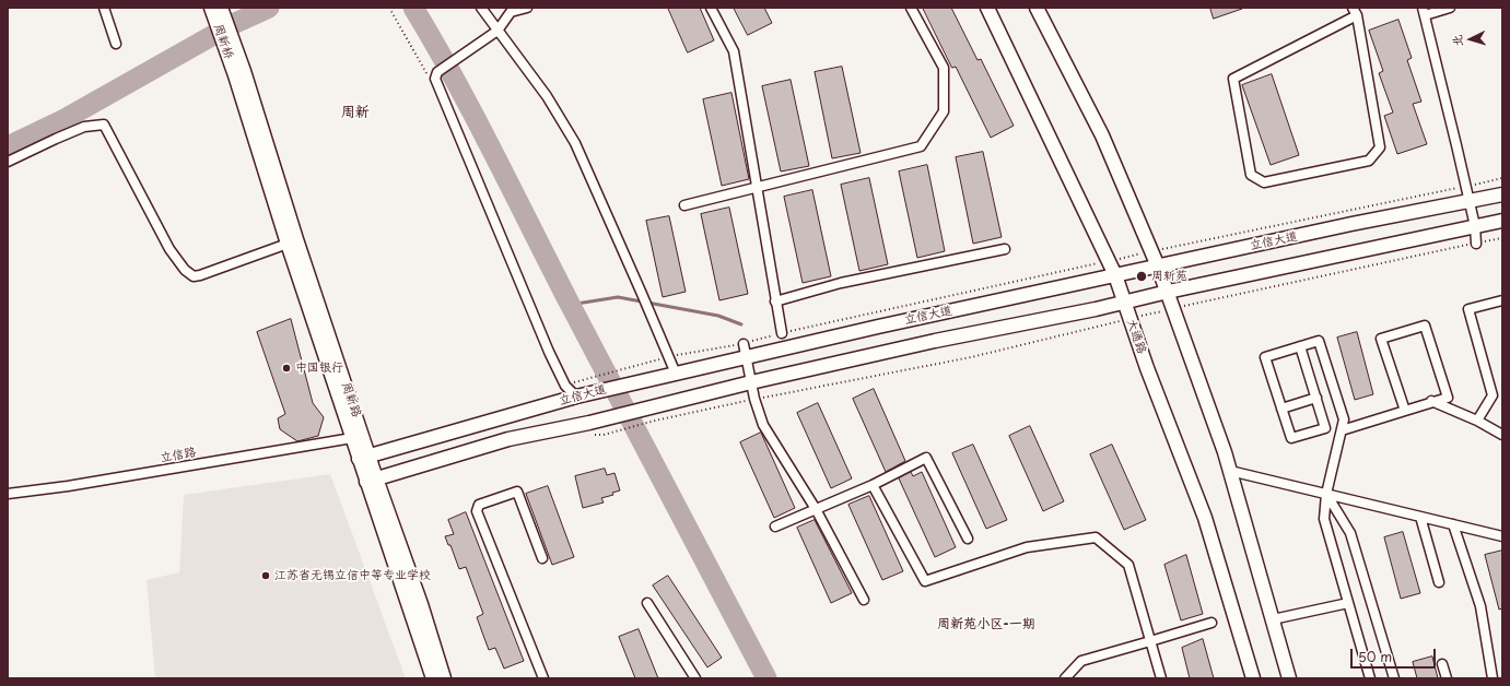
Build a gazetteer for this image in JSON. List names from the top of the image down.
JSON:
{
  "streets": {
    "street": [
      "周新桥",
      "立信大道",
      "大通路",
      "周新路",
      "立信路"
    ]
  },
  "crossings": [
    ["周新桥", "周新路"],
    ["立信大道", "大通路"],
    ["立信大道", "周新路"],
    ["周新路", "立信路"]
  ],
  "districts": ["周新", "周新苑小区-一期"],
  "places": ["周新苑", "中国银行", "江苏省无锡立信中等专业学校"],
  "scale_bar": "50 m",
  "north": "left"
}
